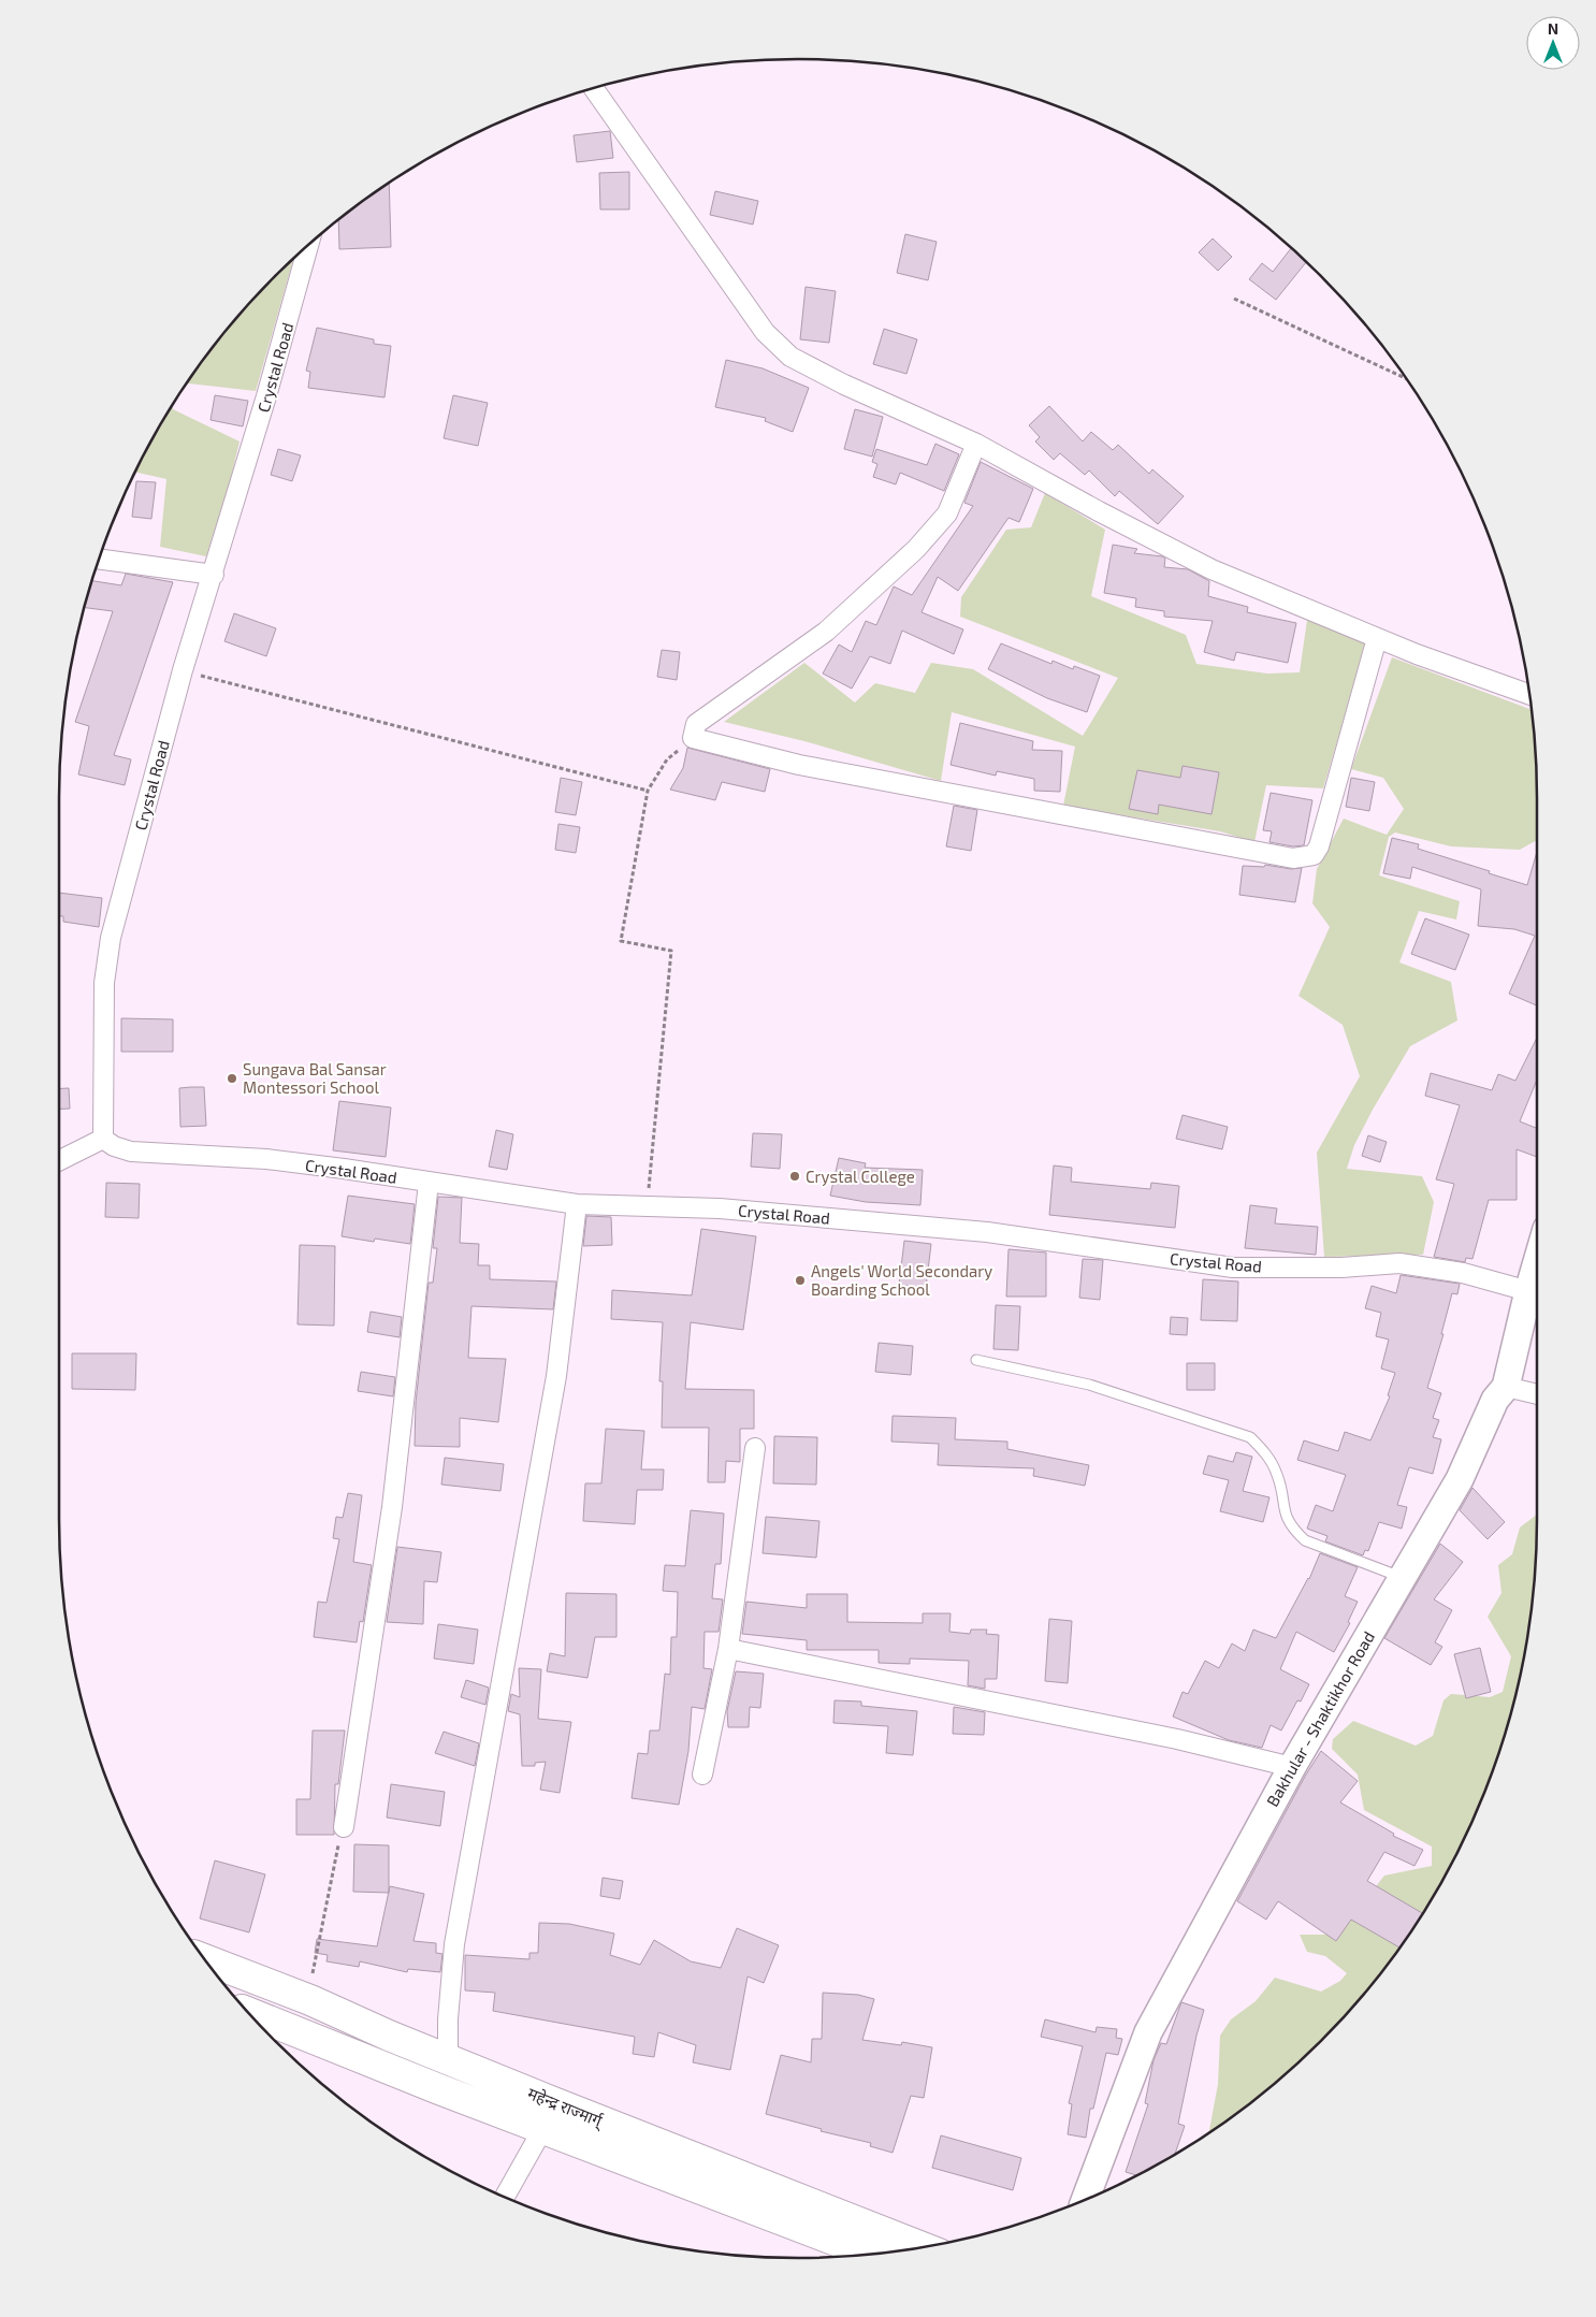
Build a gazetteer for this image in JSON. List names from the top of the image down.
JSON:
{
  "streets": {
    "highway": ["महेन्द्र राज्मार्ग्"],
    "street": ["Crystal Road", "Bakhular - Shaktikhor Road"]
  },
  "crossings": [
    ["Crystal Road", "Bakhular - Shaktikhor Road"]
  ],
  "places": ["Sungava Bal Sansar Montessori School", "Crystal College", "Angels' World Secondary Boarding School"],
  "north": "top"
}
